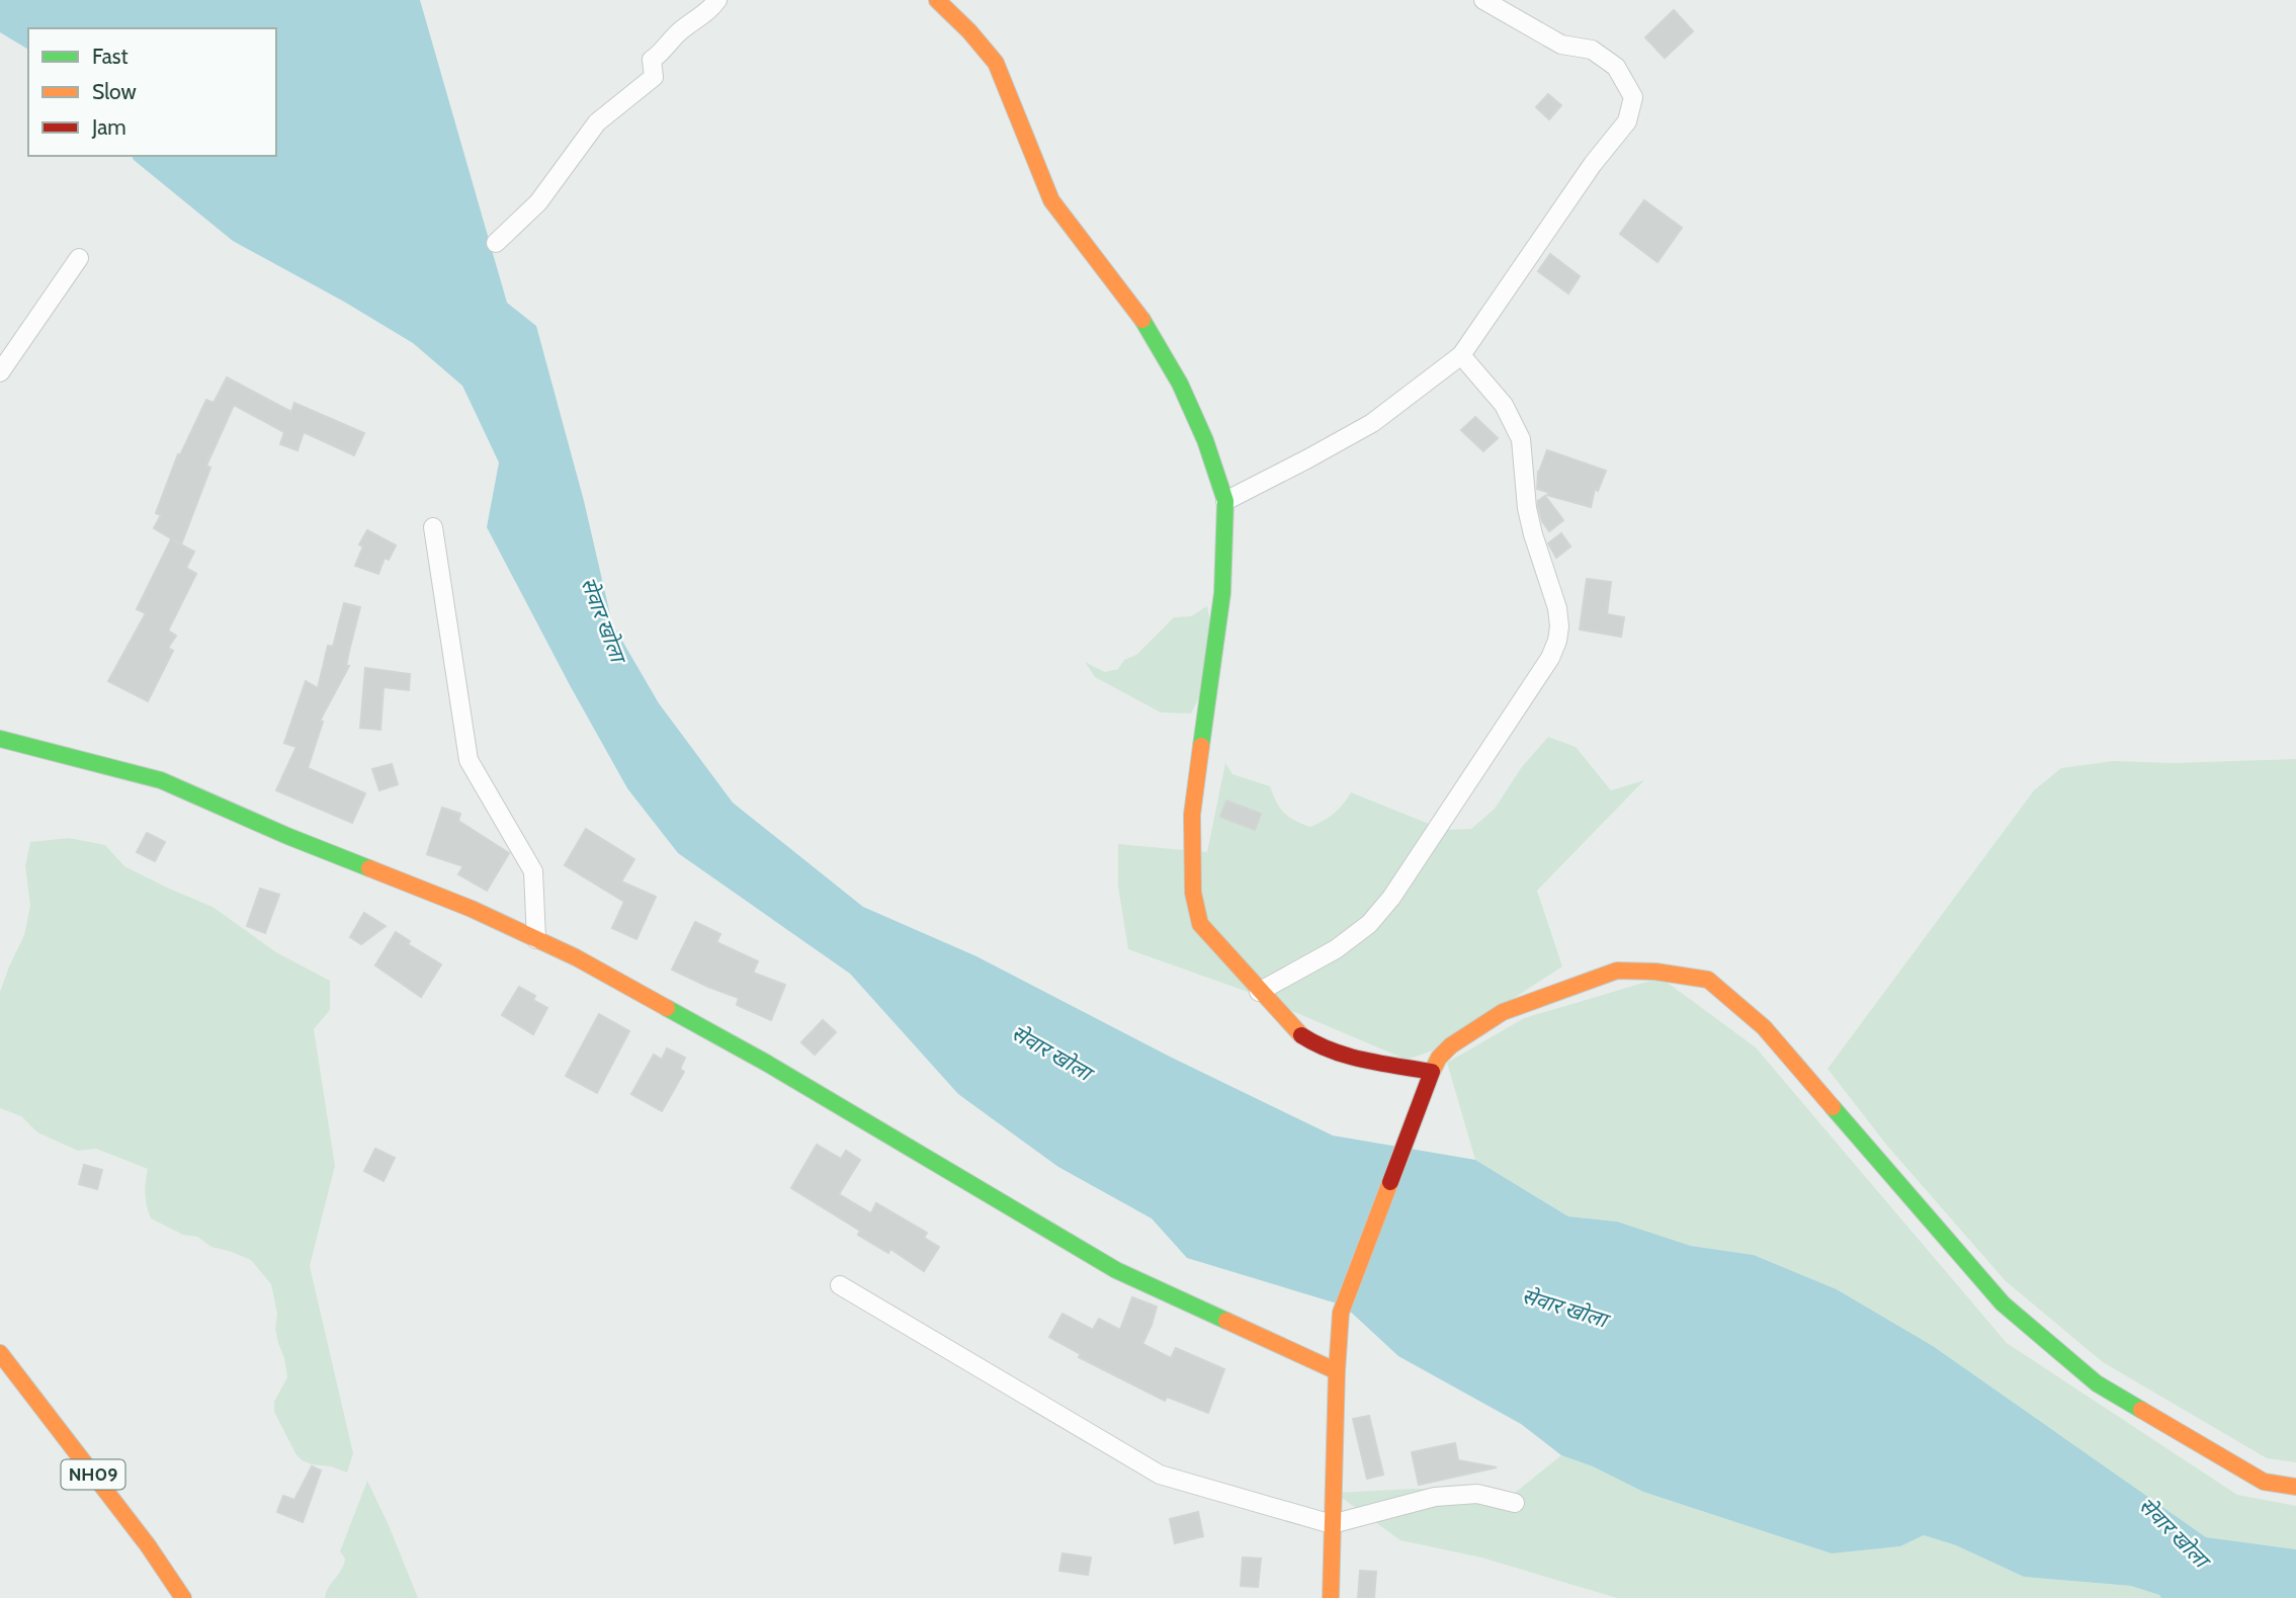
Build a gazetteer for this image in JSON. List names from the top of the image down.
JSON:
{
  "streets": {
    "street": ["NH09"]
  },
  "water": ["सेवार खोला"],
  "legend": ["Fast", "Slow", "Jam"]
}
